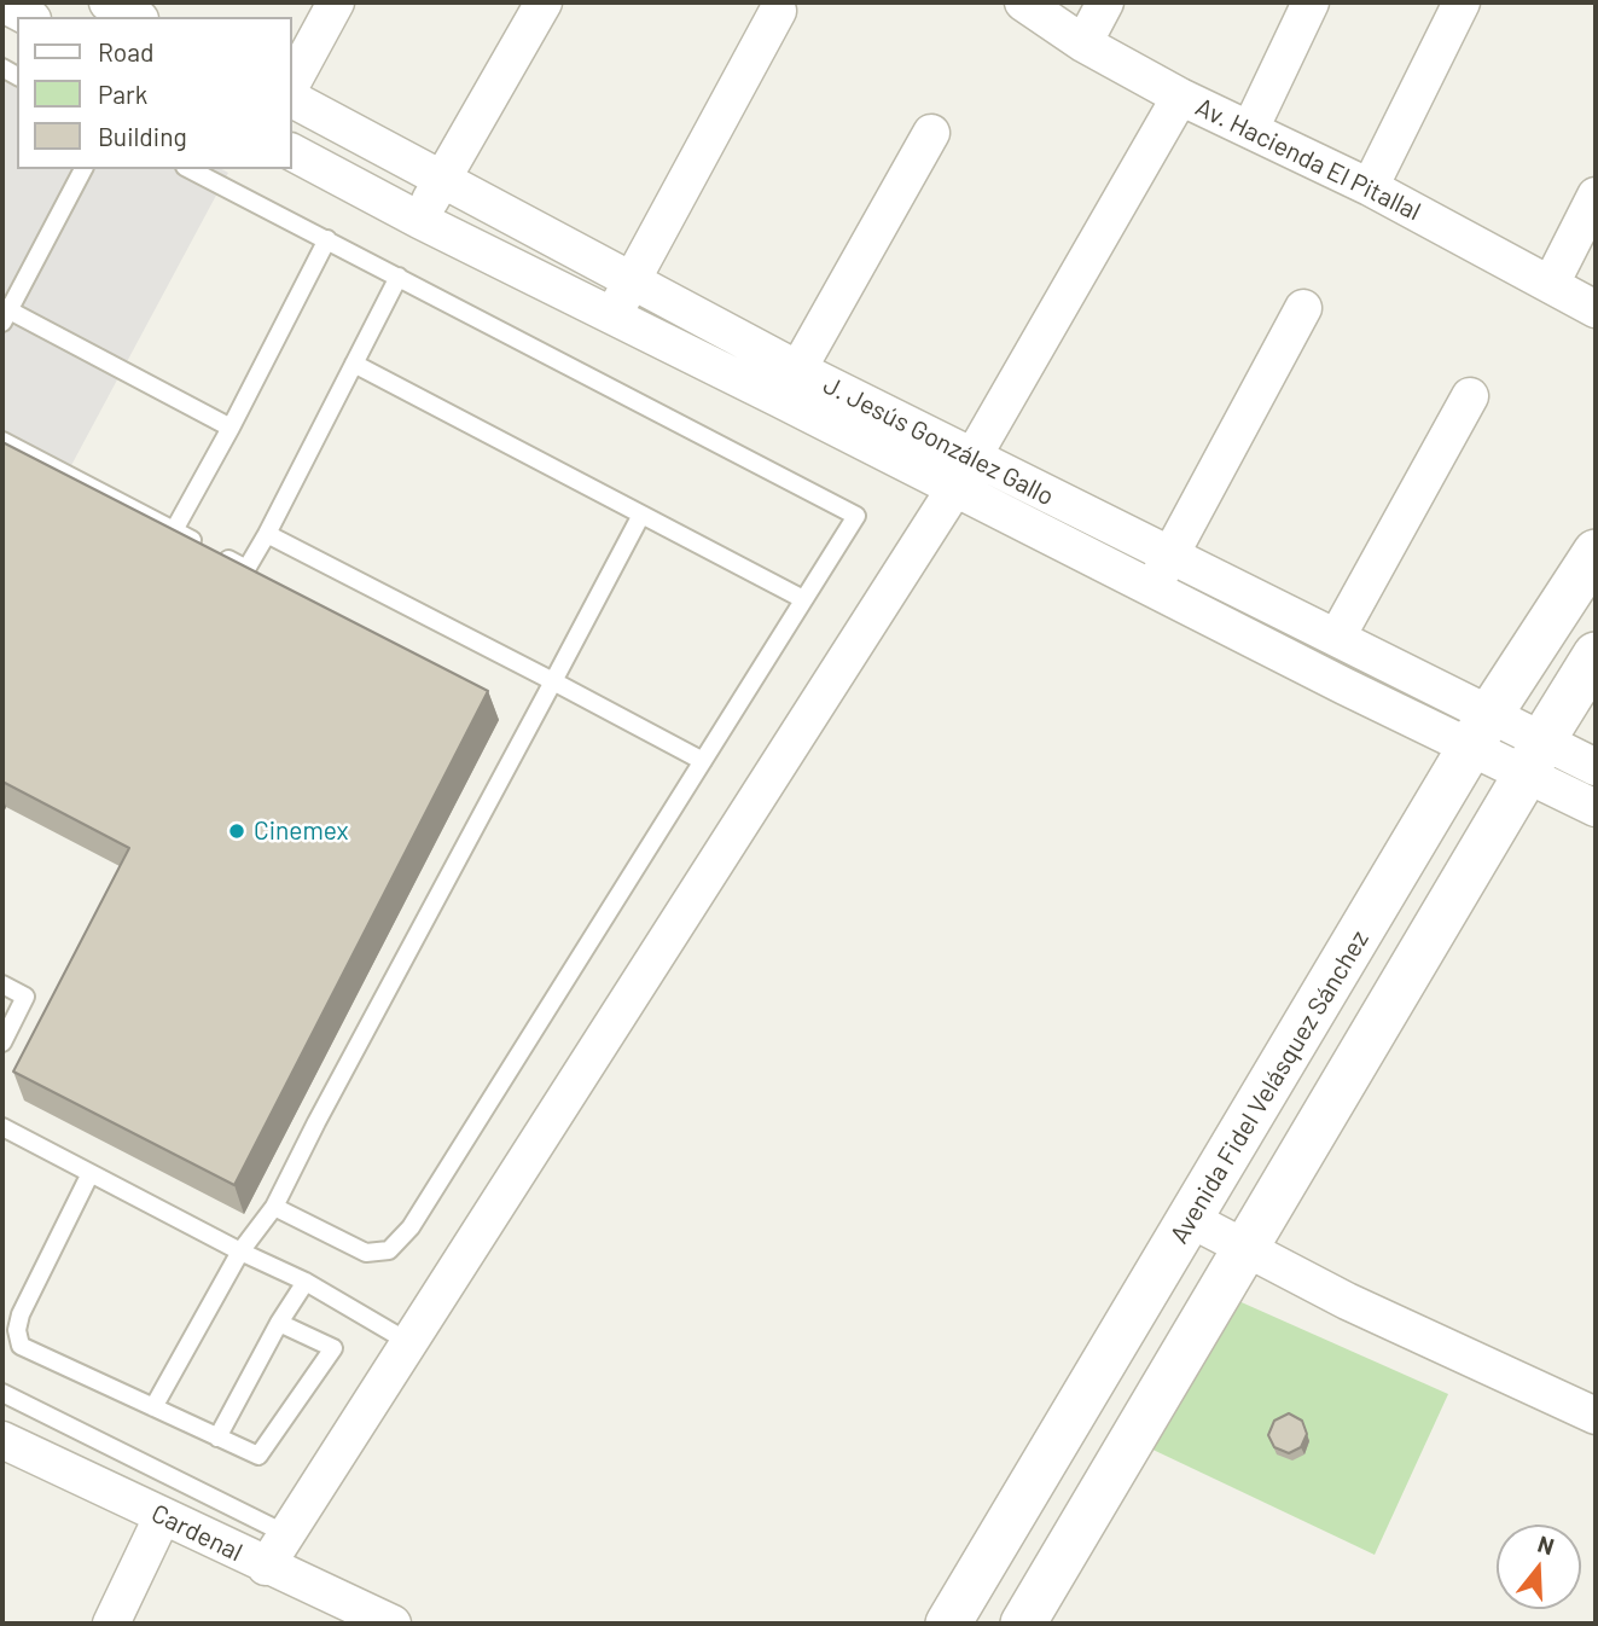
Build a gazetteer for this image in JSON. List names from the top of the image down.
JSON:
{
  "streets": {
    "street": [
      "Av. Hacienda El Pitallal",
      "J. Jesús González Gallo",
      "Avenida Fidel Velásquez Sánchez",
      "Cardenal"
    ]
  },
  "crossings": [
    ["J. Jesús González Gallo", "Avenida Fidel Velásquez Sánchez"]
  ],
  "places": ["Cinemex"],
  "legend": ["Road", "Park", "Building"],
  "north": "top"
}
